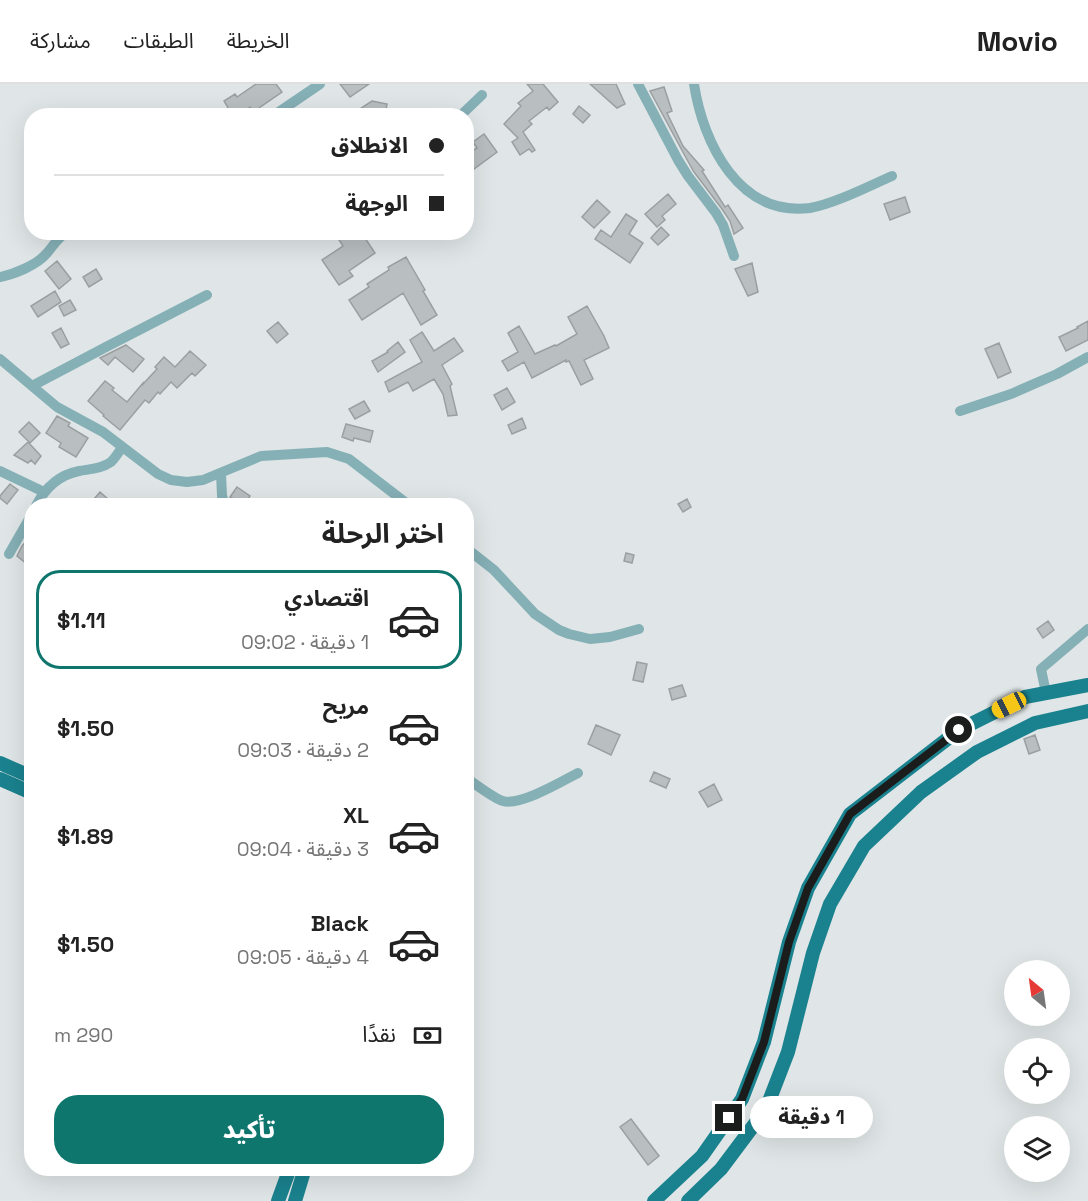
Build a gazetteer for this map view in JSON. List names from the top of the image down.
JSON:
{
  "north": "top left",
  "page": {
    "header": "Movio",
    "nav": ["الخريطة", "الطبقات", "مشاركة"],
    "banner": ["الانطلاق", "الوجهة"],
    "heading": "اختر الرحلة",
    "list": [
      {
        "name": "اقتصادي",
        "note": "1 دقيقة · 09:02",
        "value": "$1.11"
      },
      {
        "name": "مريح",
        "note": "2 دقيقة · 09:03",
        "value": "$1.50"
      },
      {
        "name": "XL",
        "note": "3 دقيقة · 09:04",
        "value": "$1.89"
      },
      {
        "name": "Black",
        "note": "4 دقيقة · 09:05",
        "value": "$1.50"
      }
    ],
    "pay": ["نقدًا", "290 m"],
    "buttons": "تأكيد",
    "bubble": "1 دقيقة"
  }
}
